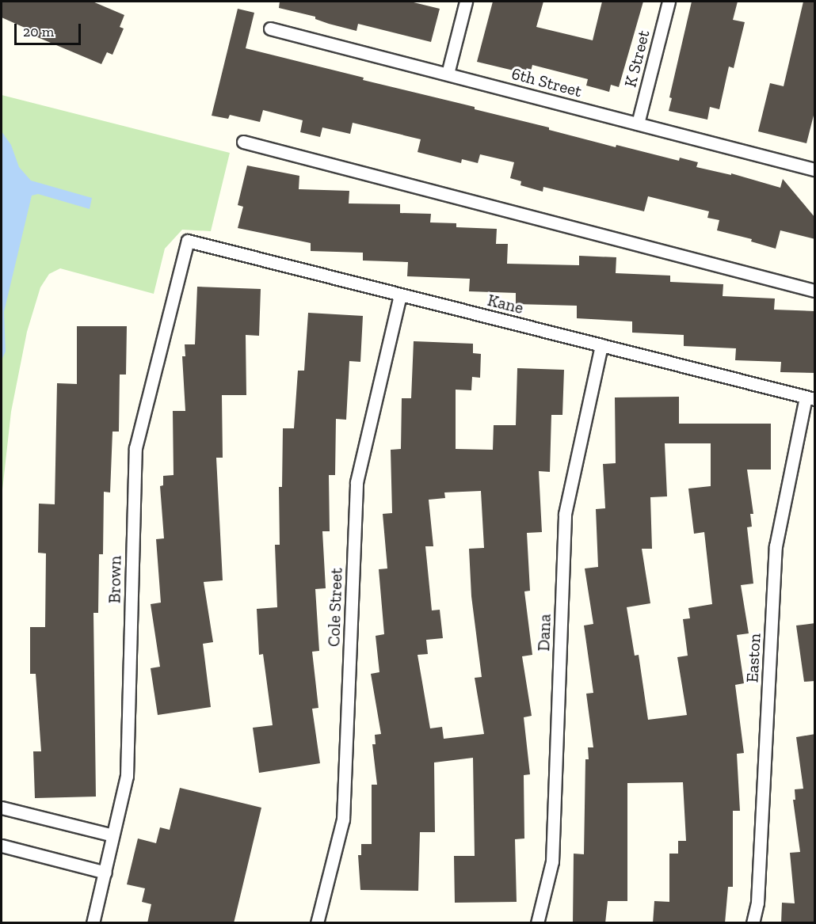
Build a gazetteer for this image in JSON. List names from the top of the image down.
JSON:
{
  "streets": {
    "lane": [
      "K Street",
      "6th Street",
      "Kane",
      "Brown",
      "Cole Street",
      "Dana",
      "Easton"
    ]
  },
  "crossings": [
    ["K Street", "6th Street"],
    ["Kane", "Brown"],
    ["Kane", "Cole Street"],
    ["Kane", "Dana"],
    ["Kane", "Easton"]
  ],
  "scale_bar": "20 m"
}
